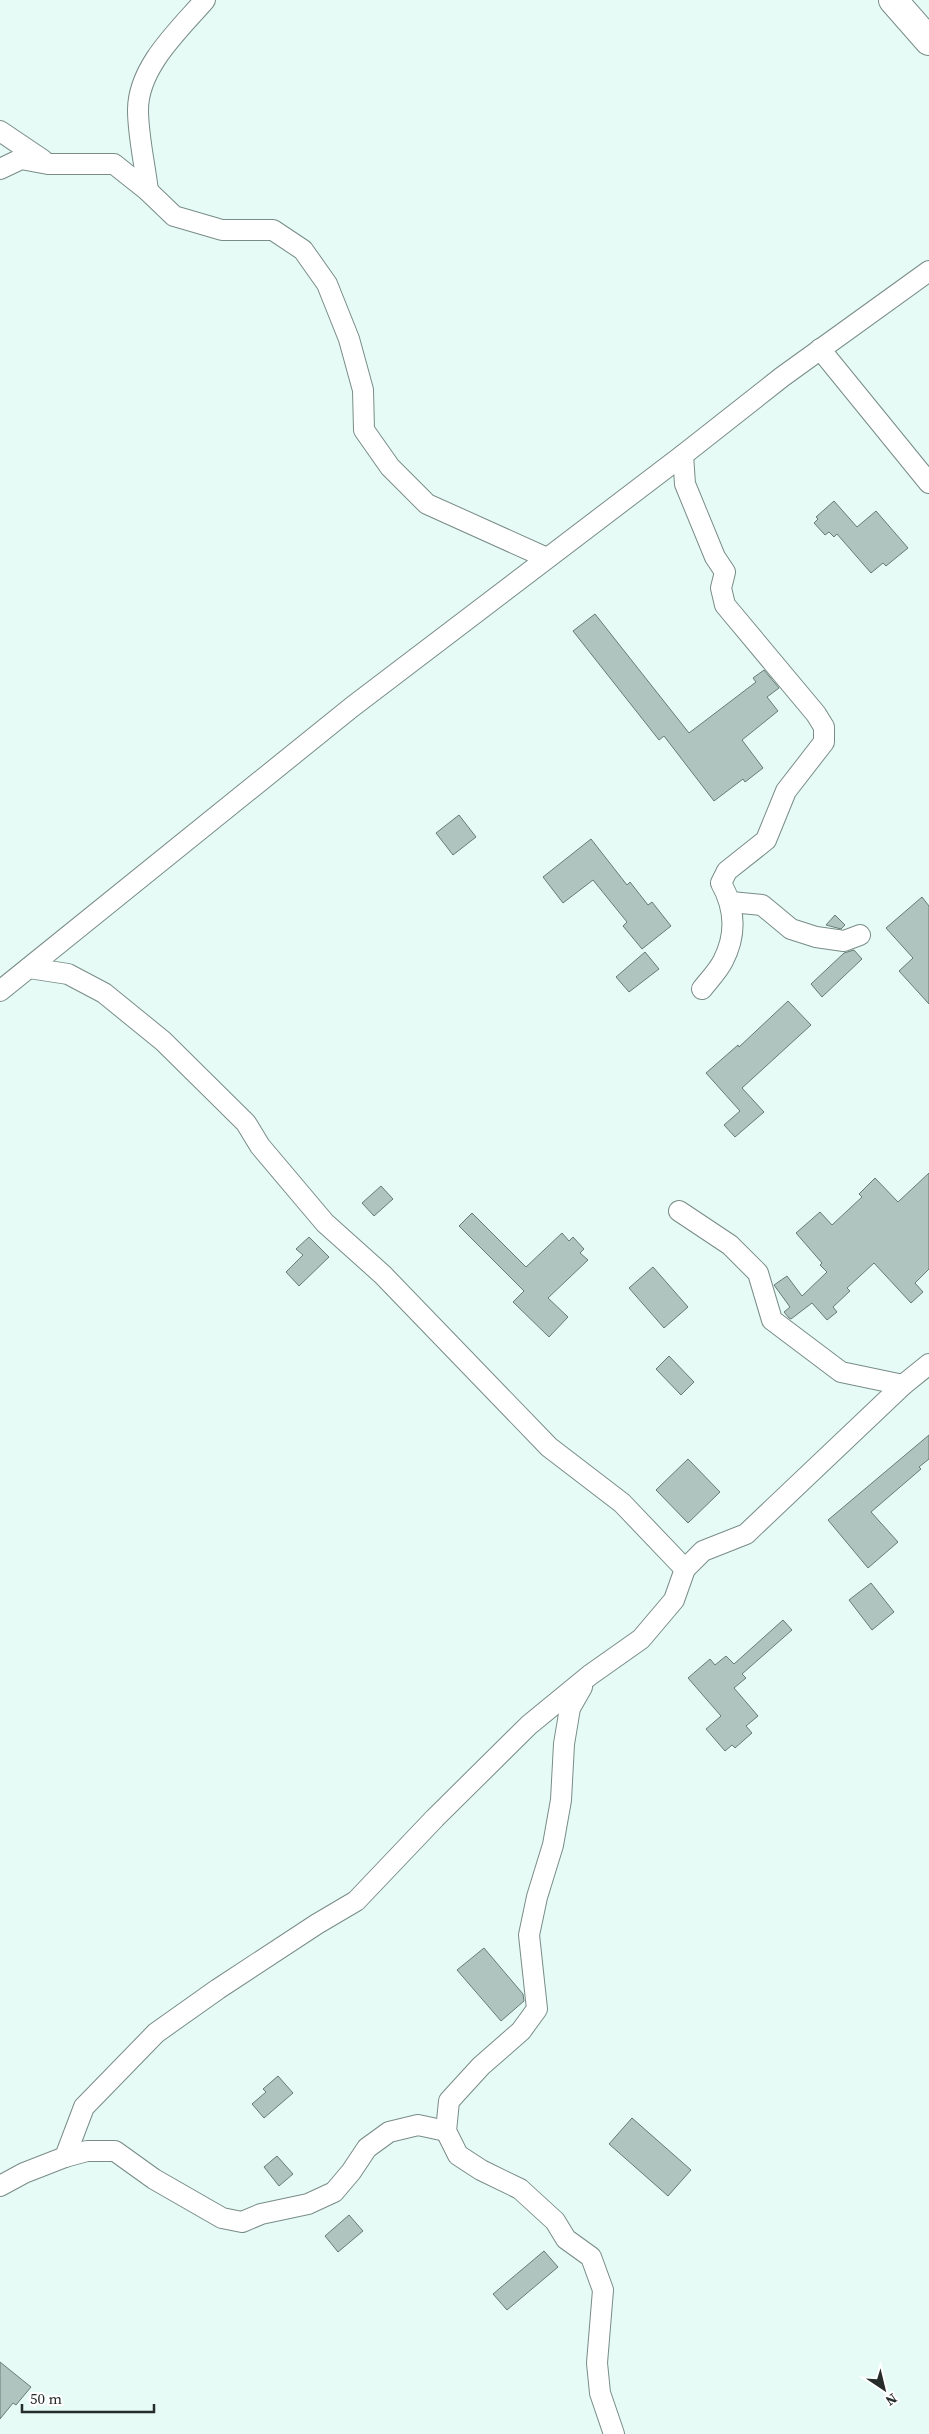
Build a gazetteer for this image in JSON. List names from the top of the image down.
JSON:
{
  "scale_bar": "50 m",
  "north": "bottom right"
}
